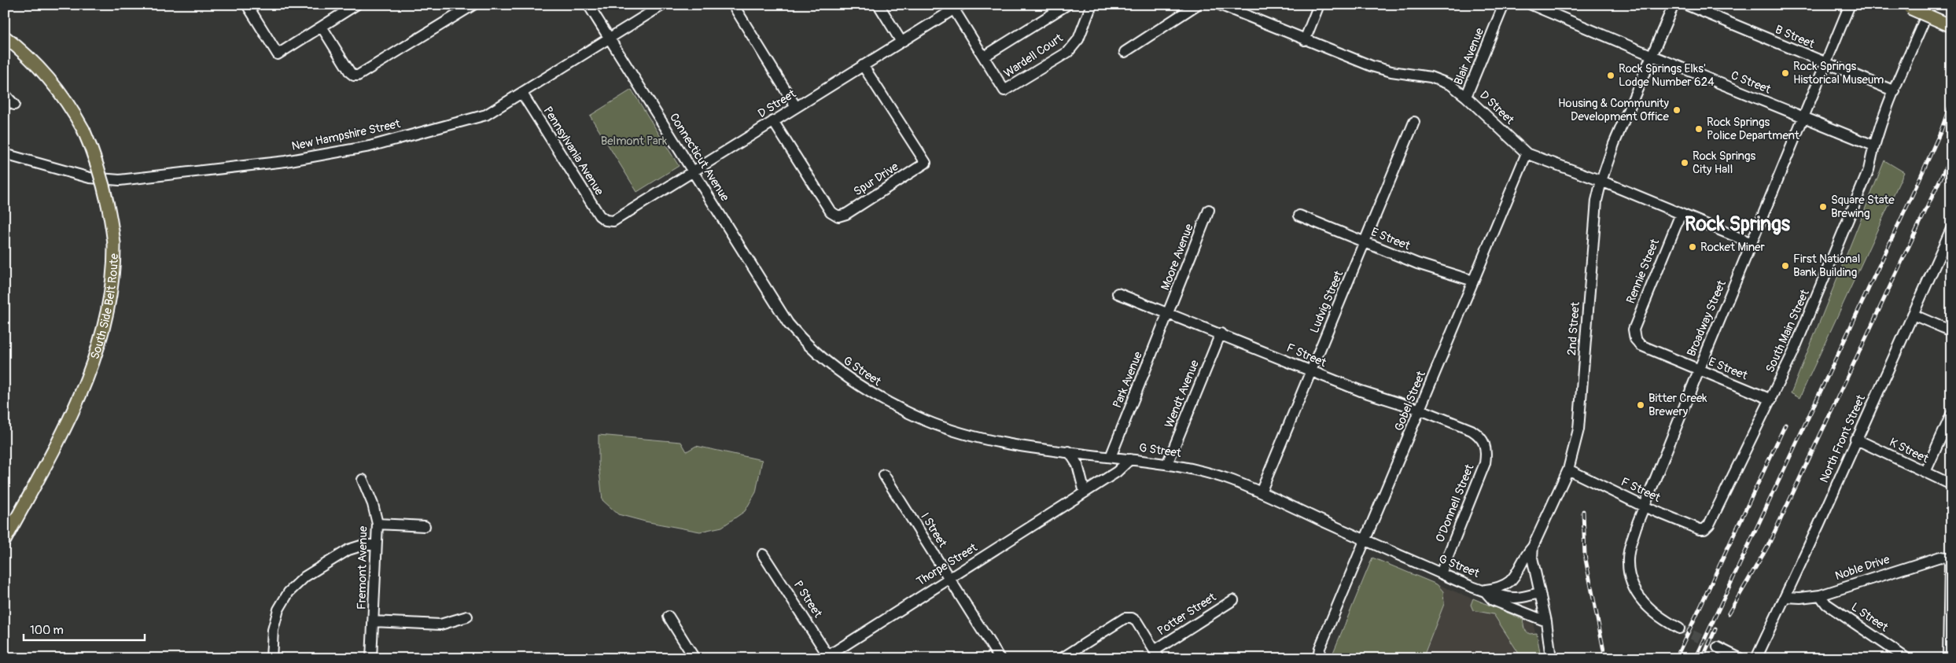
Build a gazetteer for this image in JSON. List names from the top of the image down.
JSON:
{
  "streets": {
    "main road": ["South Side Belt Route"],
    "street": [
      "B Street",
      "Wardell Court",
      "Blair Avenue",
      "C Street",
      "D Street",
      "New Hampshire Street",
      "Pennsylvania Avenue",
      "Connecticut Avenue",
      "Spur Drive",
      "E Street",
      "Moore Avenue",
      "Rennie Street",
      "Ludvig Street",
      "Broadway Street",
      "2nd Street",
      "South Main Street",
      "F Street",
      "G Street",
      "Park Avenue",
      "Wendt Avenue",
      "Gobel Street",
      "North Front Street",
      "K Street",
      "O'Donnell Street",
      "I Street",
      "Thorpe Street",
      "Fremont Avenue",
      "Noble Drive",
      "P Street",
      "Potter Street",
      "L Street"
    ]
  },
  "crossings": [
    ["B Street", "Broadway Street"],
    ["B Street", "South Main Street"],
    ["Wardell Court", "D Street"],
    ["Blair Avenue", "D Street"],
    ["C Street", "Broadway Street"],
    ["C Street", "2nd Street"],
    ["C Street", "South Main Street"],
    ["D Street", "Pennsylvania Avenue"],
    ["D Street", "Connecticut Avenue"],
    ["D Street", "Spur Drive"],
    ["D Street", "Rennie Street"],
    ["D Street", "Broadway Street"],
    ["D Street", "2nd Street"],
    ["D Street", "Gobel Street"],
    ["New Hampshire Street", "Pennsylvania Avenue"],
    ["New Hampshire Street", "Connecticut Avenue"],
    ["Connecticut Avenue", "G Street"],
    ["E Street", "Rennie Street"],
    ["E Street", "Ludvig Street"],
    ["E Street", "Broadway Street"],
    ["E Street", "South Main Street"],
    ["E Street", "Gobel Street"],
    ["Moore Avenue", "F Street"],
    ["Moore Avenue", "Park Avenue"],
    ["Ludvig Street", "F Street"],
    ["Ludvig Street", "G Street"],
    ["Broadway Street", "F Street"],
    ["2nd Street", "F Street"],
    ["2nd Street", "G Street"],
    ["South Main Street", "F Street"],
    ["F Street", "Park Avenue"],
    ["F Street", "Wendt Avenue"],
    ["F Street", "Gobel Street"],
    ["F Street", "O'Donnell Street"],
    ["G Street", "Park Avenue"],
    ["G Street", "Wendt Avenue"],
    ["G Street", "Gobel Street"],
    ["G Street", "O'Donnell Street"],
    ["G Street", "Thorpe Street"],
    ["North Front Street", "K Street"],
    ["North Front Street", "Noble Drive"],
    ["I Street", "Thorpe Street"],
    ["Thorpe Street", "P Street"],
    ["Noble Drive", "L Street"]
  ],
  "districts": ["Rock Springs"],
  "parks": ["Belmont Park"],
  "places": [
    "Rock Springs Historical Museum",
    "Rock Springs Elks' Lodge Number 624",
    "Housing & Community Development Office",
    "Rock Springs Police Department",
    "Rock Springs City Hall",
    "Square State Brewing",
    "Rocket Miner",
    "First National Bank Building",
    "Bitter Creek Brewery"
  ],
  "scale_bar": "100 m"
}
